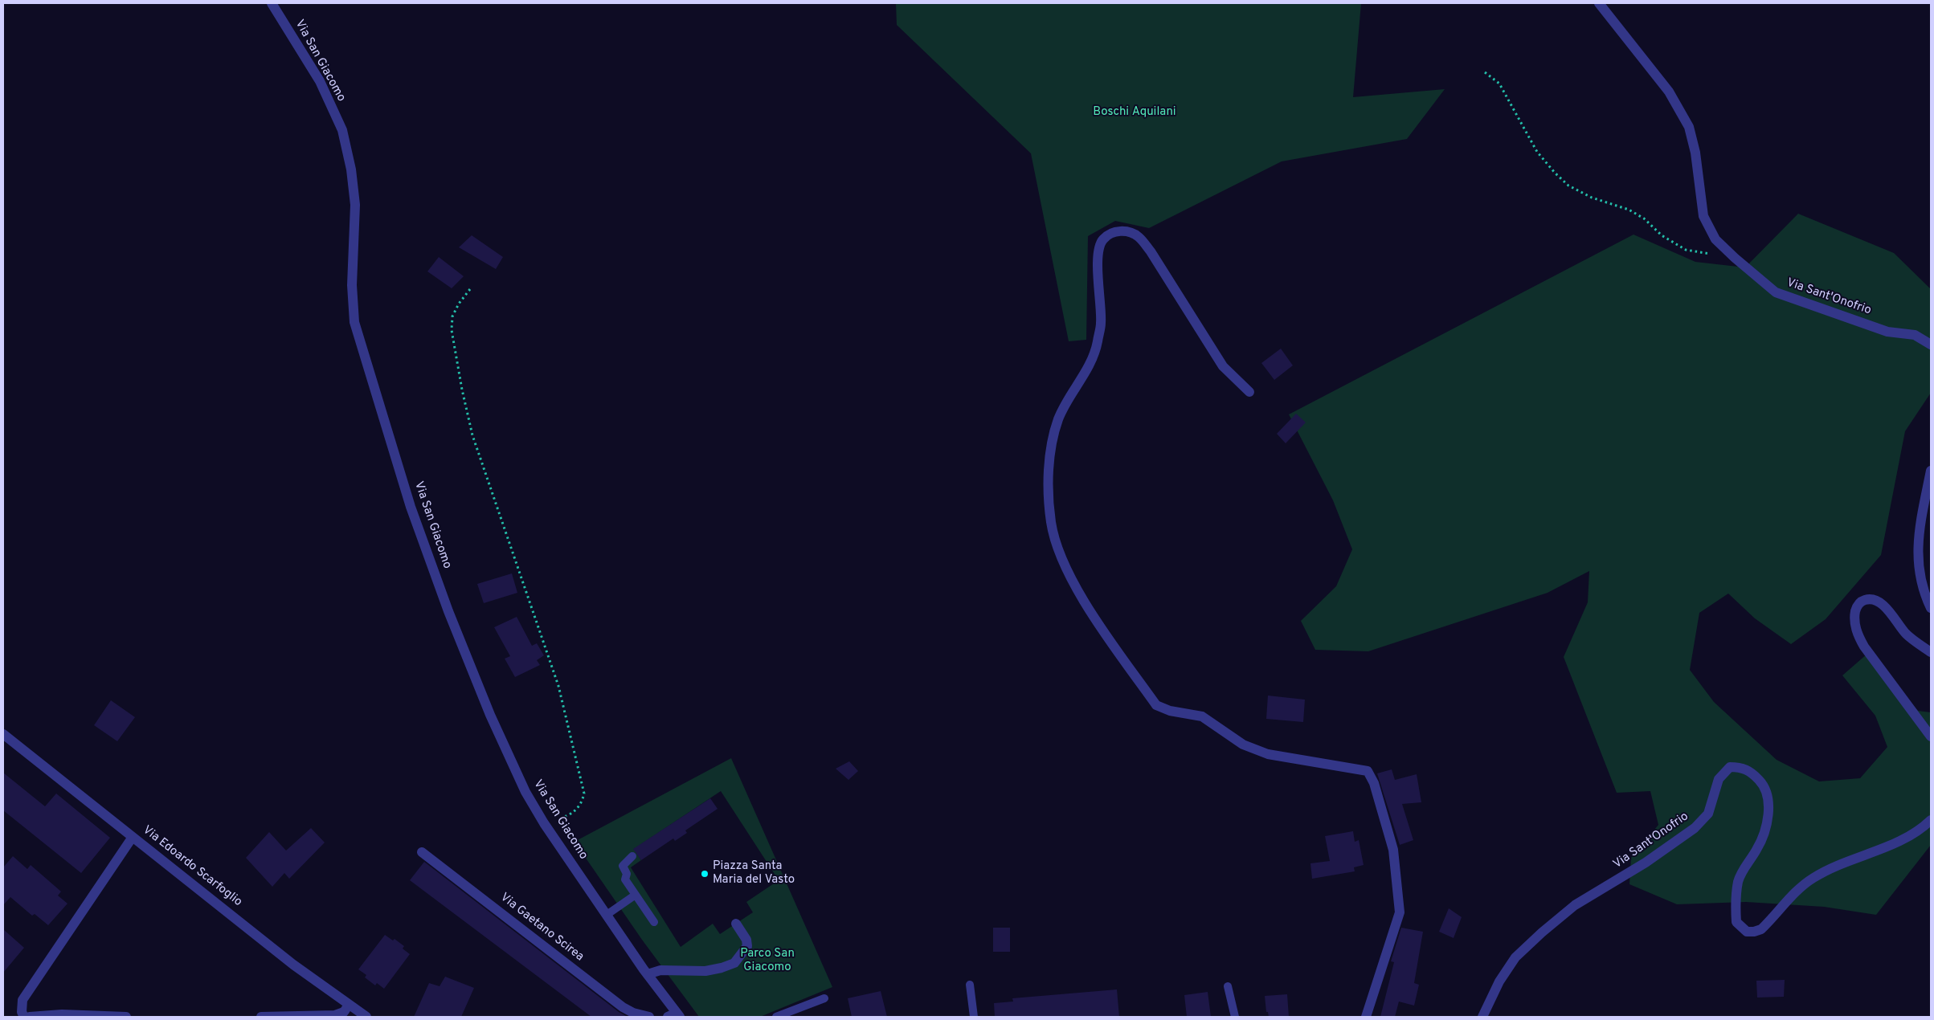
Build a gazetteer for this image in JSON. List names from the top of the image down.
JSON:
{
  "streets": {
    "street": [
      "Via San Giacomo",
      "Via Sant'Onofrio",
      "Via Edoardo Scarfoglio",
      "Via Gaetano Scirea"
    ]
  },
  "parks": ["Boschi Aquilani", "Parco San Giacomo"],
  "places": ["Piazza Santa Maria del Vasto"]
}
